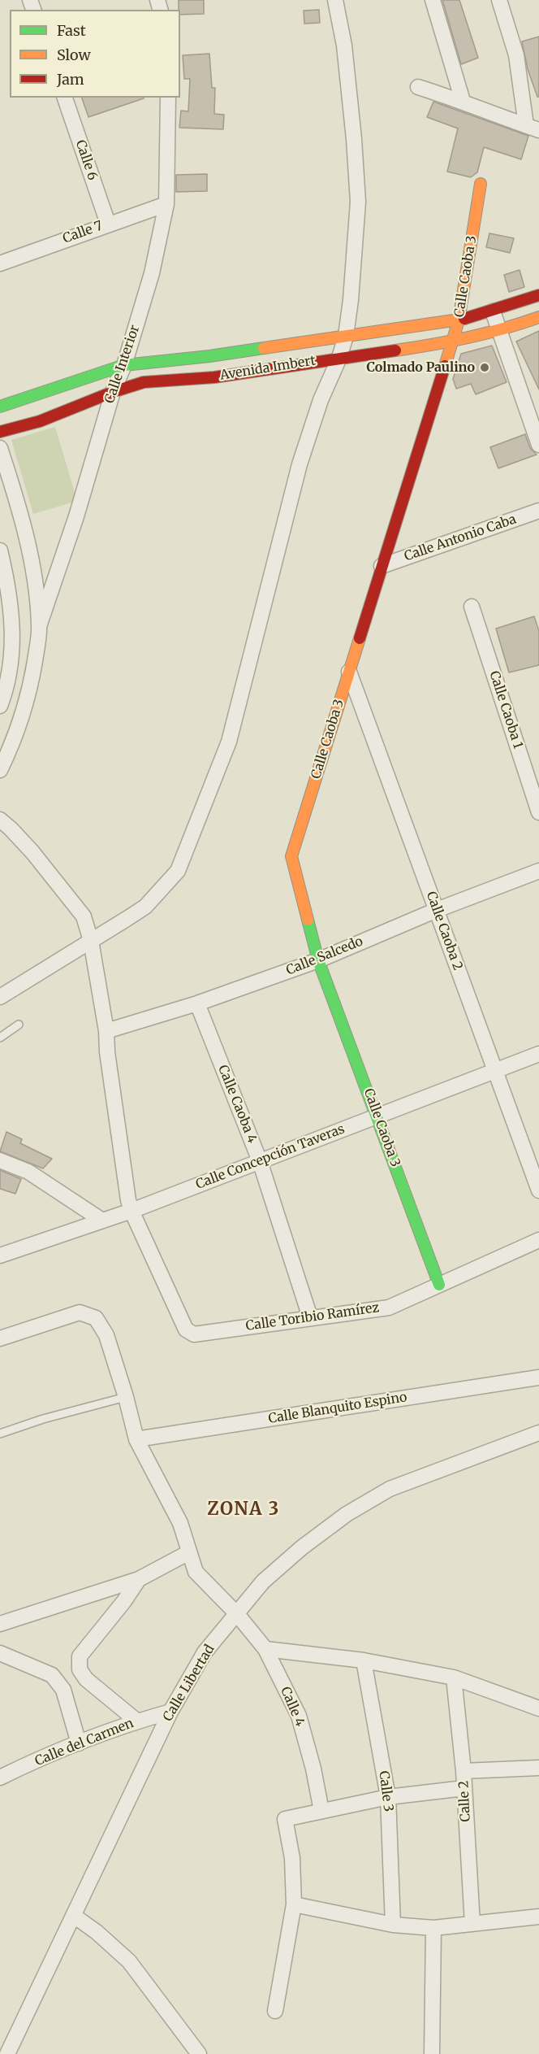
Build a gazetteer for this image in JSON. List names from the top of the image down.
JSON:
{
  "streets": {
    "street": [
      "Calle 6",
      "Calle 7",
      "Calle Caoba 3",
      "Calle Interior",
      "Avenida Imbert",
      "Calle Antonio Caba",
      "Calle Caoba 1",
      "Calle Caoba 2",
      "Calle Salcedo",
      "Calle Caoba 4",
      "Calle Concepción Taveras",
      "Calle Toribio Ramírez",
      "Calle Blanquito Espino",
      "Calle Libertad",
      "Calle 4",
      "Calle del Carmen",
      "Calle 3",
      "Calle 2"
    ]
  },
  "crossings": [
    ["Calle 6", "Calle 7"],
    ["Calle 7", "Calle Interior"],
    ["Calle Caoba 3", "Avenida Imbert"],
    ["Calle Caoba 3", "Calle Antonio Caba"],
    ["Calle Caoba 3", "Calle Caoba 2"],
    ["Calle Caoba 3", "Calle Salcedo"],
    ["Calle Caoba 3", "Calle Concepción Taveras"],
    ["Calle Caoba 3", "Calle Toribio Ramírez"],
    ["Calle Interior", "Avenida Imbert"],
    ["Calle Caoba 2", "Calle Salcedo"],
    ["Calle Caoba 2", "Calle Concepción Taveras"],
    ["Calle Salcedo", "Calle Caoba 4"],
    ["Calle Caoba 4", "Calle Concepción Taveras"],
    ["Calle Caoba 4", "Calle Toribio Ramírez"],
    ["Calle Concepción Taveras", "Calle Toribio Ramírez"],
    ["Calle Blanquito Espino", "Calle 4"],
    ["Calle Libertad", "Calle 4"],
    ["Calle Libertad", "Calle del Carmen"]
  ],
  "districts": ["ZONA 3"],
  "places": ["Colmado Paulino"],
  "legend": ["Fast", "Slow", "Jam"]
}
